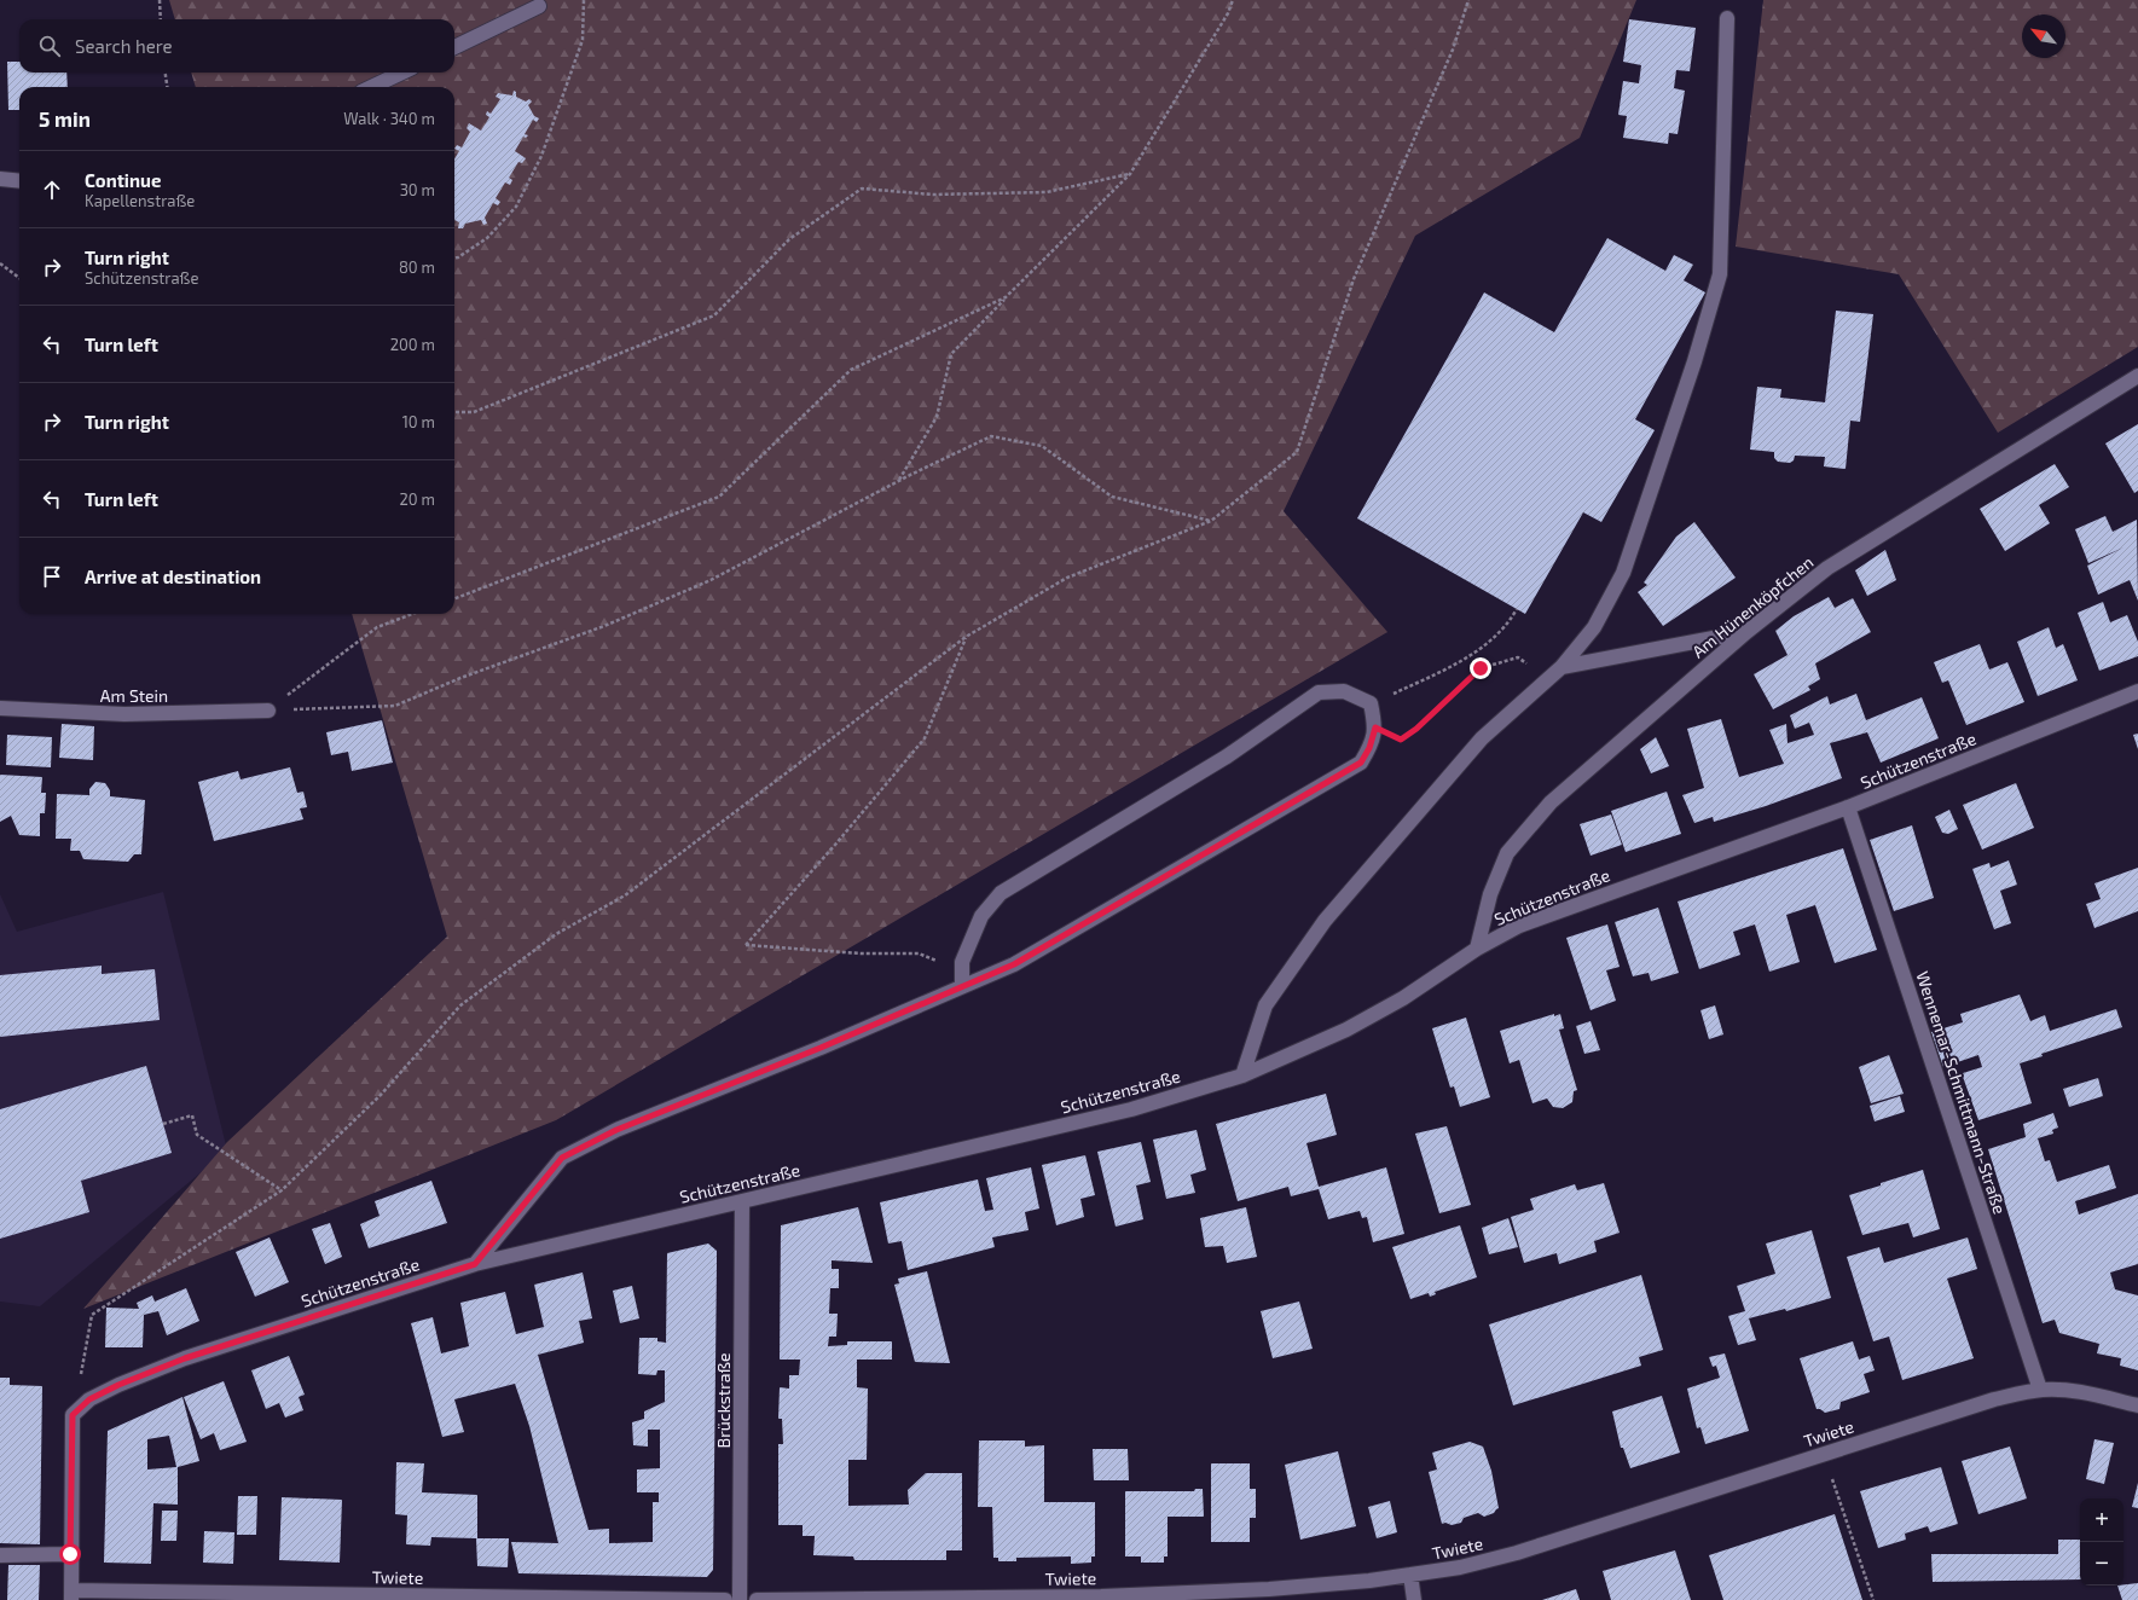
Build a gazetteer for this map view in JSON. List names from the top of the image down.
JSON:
{
  "streets": {
    "street": [
      "Am Hünenköpfchen",
      "Am Stein",
      "Schützenstraße",
      "Wennemar-Schmittmann-Straße",
      "Brückstraße",
      "Twiete"
    ]
  },
  "crossings": [
    ["Am Hünenköpfchen", "Schützenstraße"],
    ["Schützenstraße", "Wennemar-Schmittmann-Straße"],
    ["Schützenstraße", "Brückstraße"],
    ["Wennemar-Schmittmann-Straße", "Twiete"]
  ],
  "north": "top left",
  "page": {
    "search": "Search here",
    "heading": ["5 min", "Walk · 340 m"],
    "list": [
      ["Continue", "Kapellenstraße", "30 m"],
      ["Turn right", "Schützenstraße", "80 m"],
      ["Turn left", "200 m"],
      ["Turn right", "10 m"],
      ["Turn left", "20 m"],
      "Arrive at destination"
    ],
    "map_buttons": ["+", "−"]
  }
}
